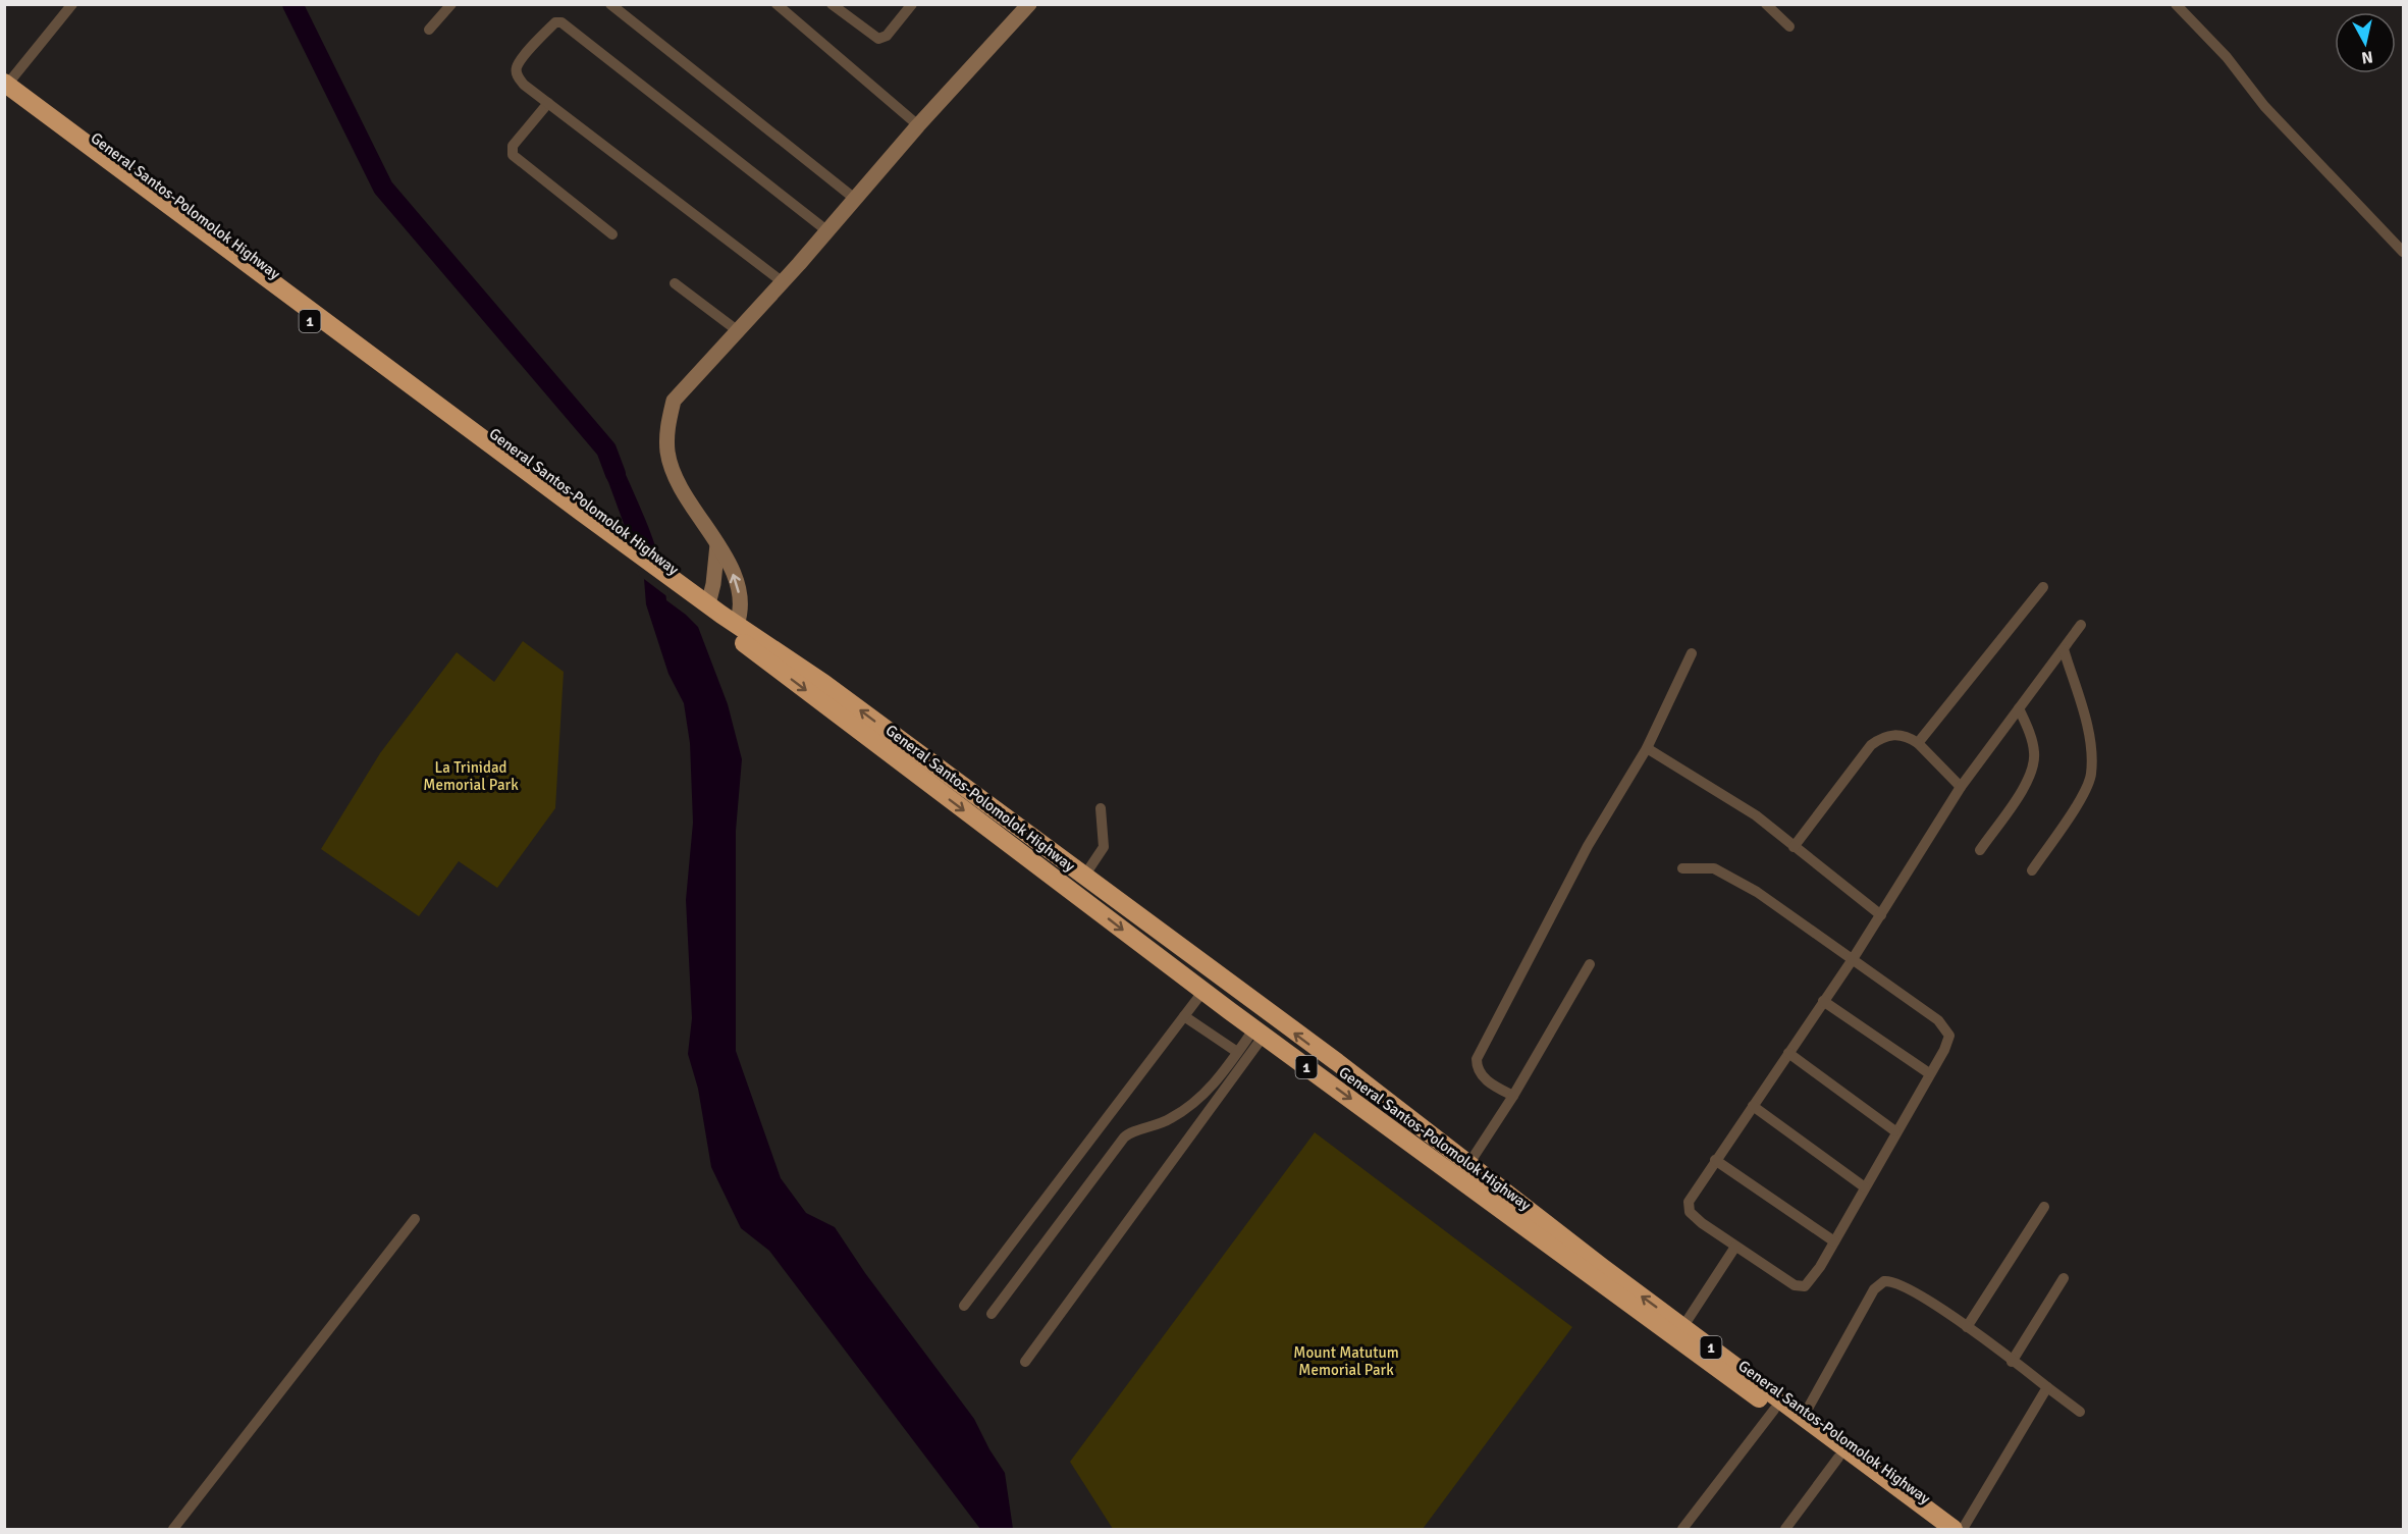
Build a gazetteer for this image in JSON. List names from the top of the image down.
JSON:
{
  "streets": {
    "highway": ["General Santos-Polomolok Highway", "1"]
  },
  "crossings": [
    ["General Santos-Polomolok Highway", "1"]
  ],
  "parks": ["La Trinidad Memorial Park", "Mount Matutum Memorial Park"],
  "north": "bottom"
}
